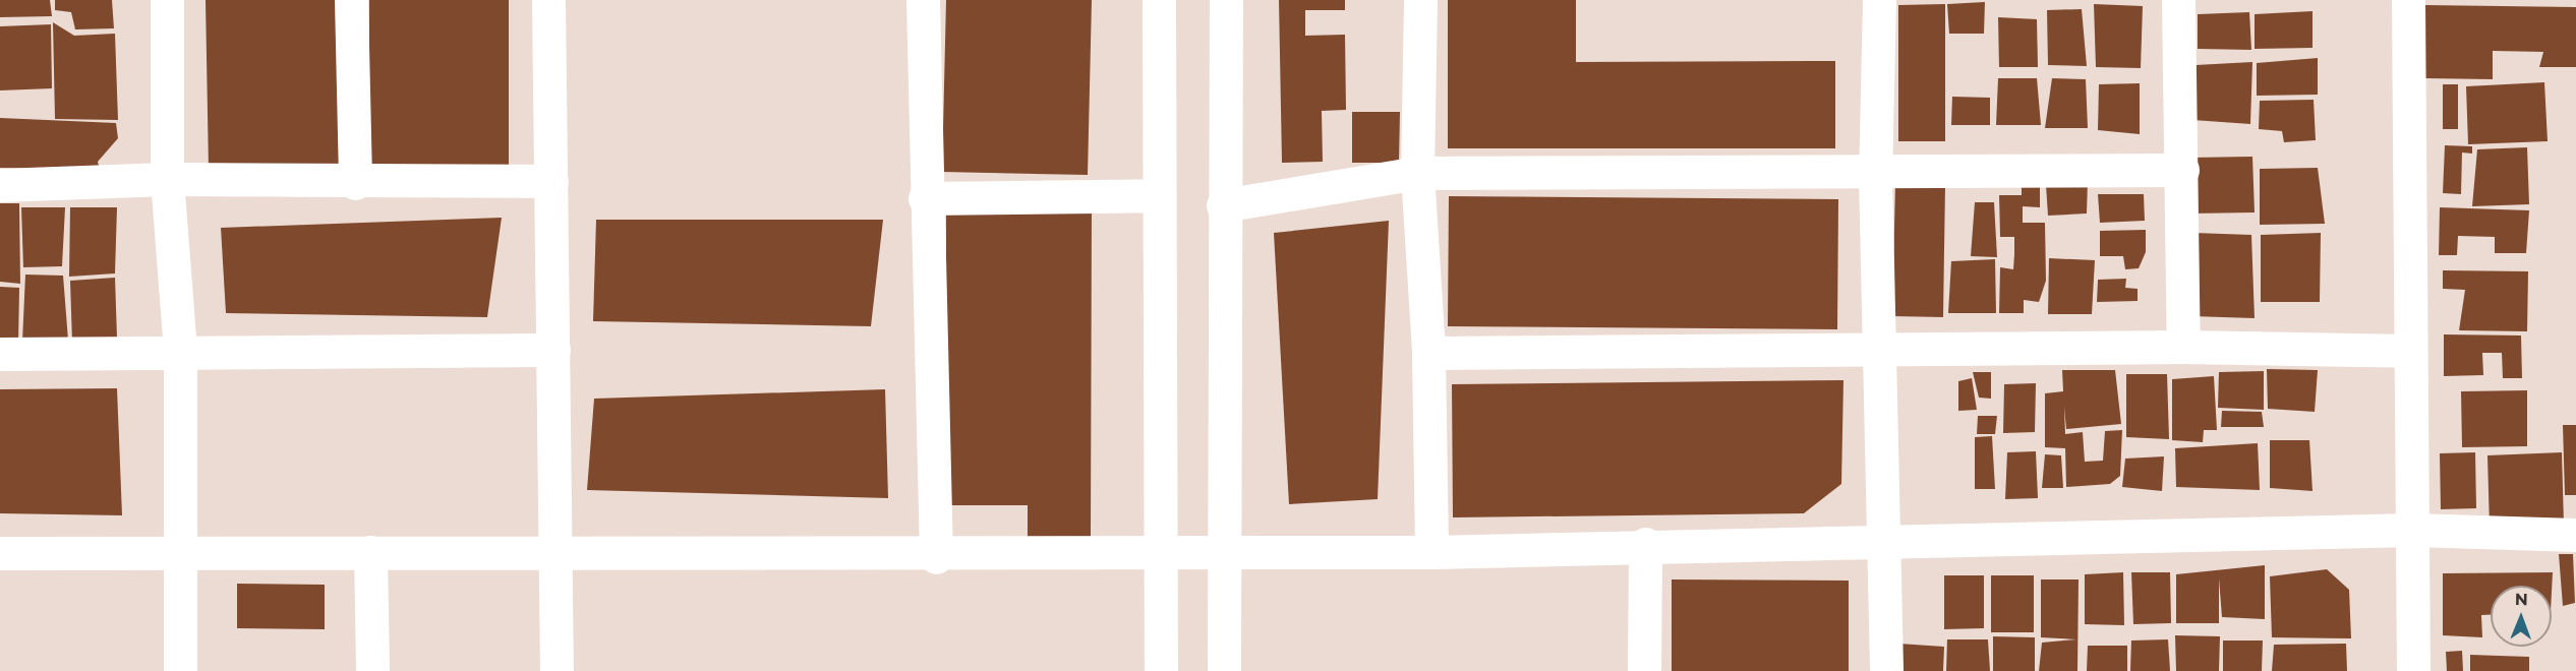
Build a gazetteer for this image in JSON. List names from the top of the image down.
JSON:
{
  "north": "top"
}
